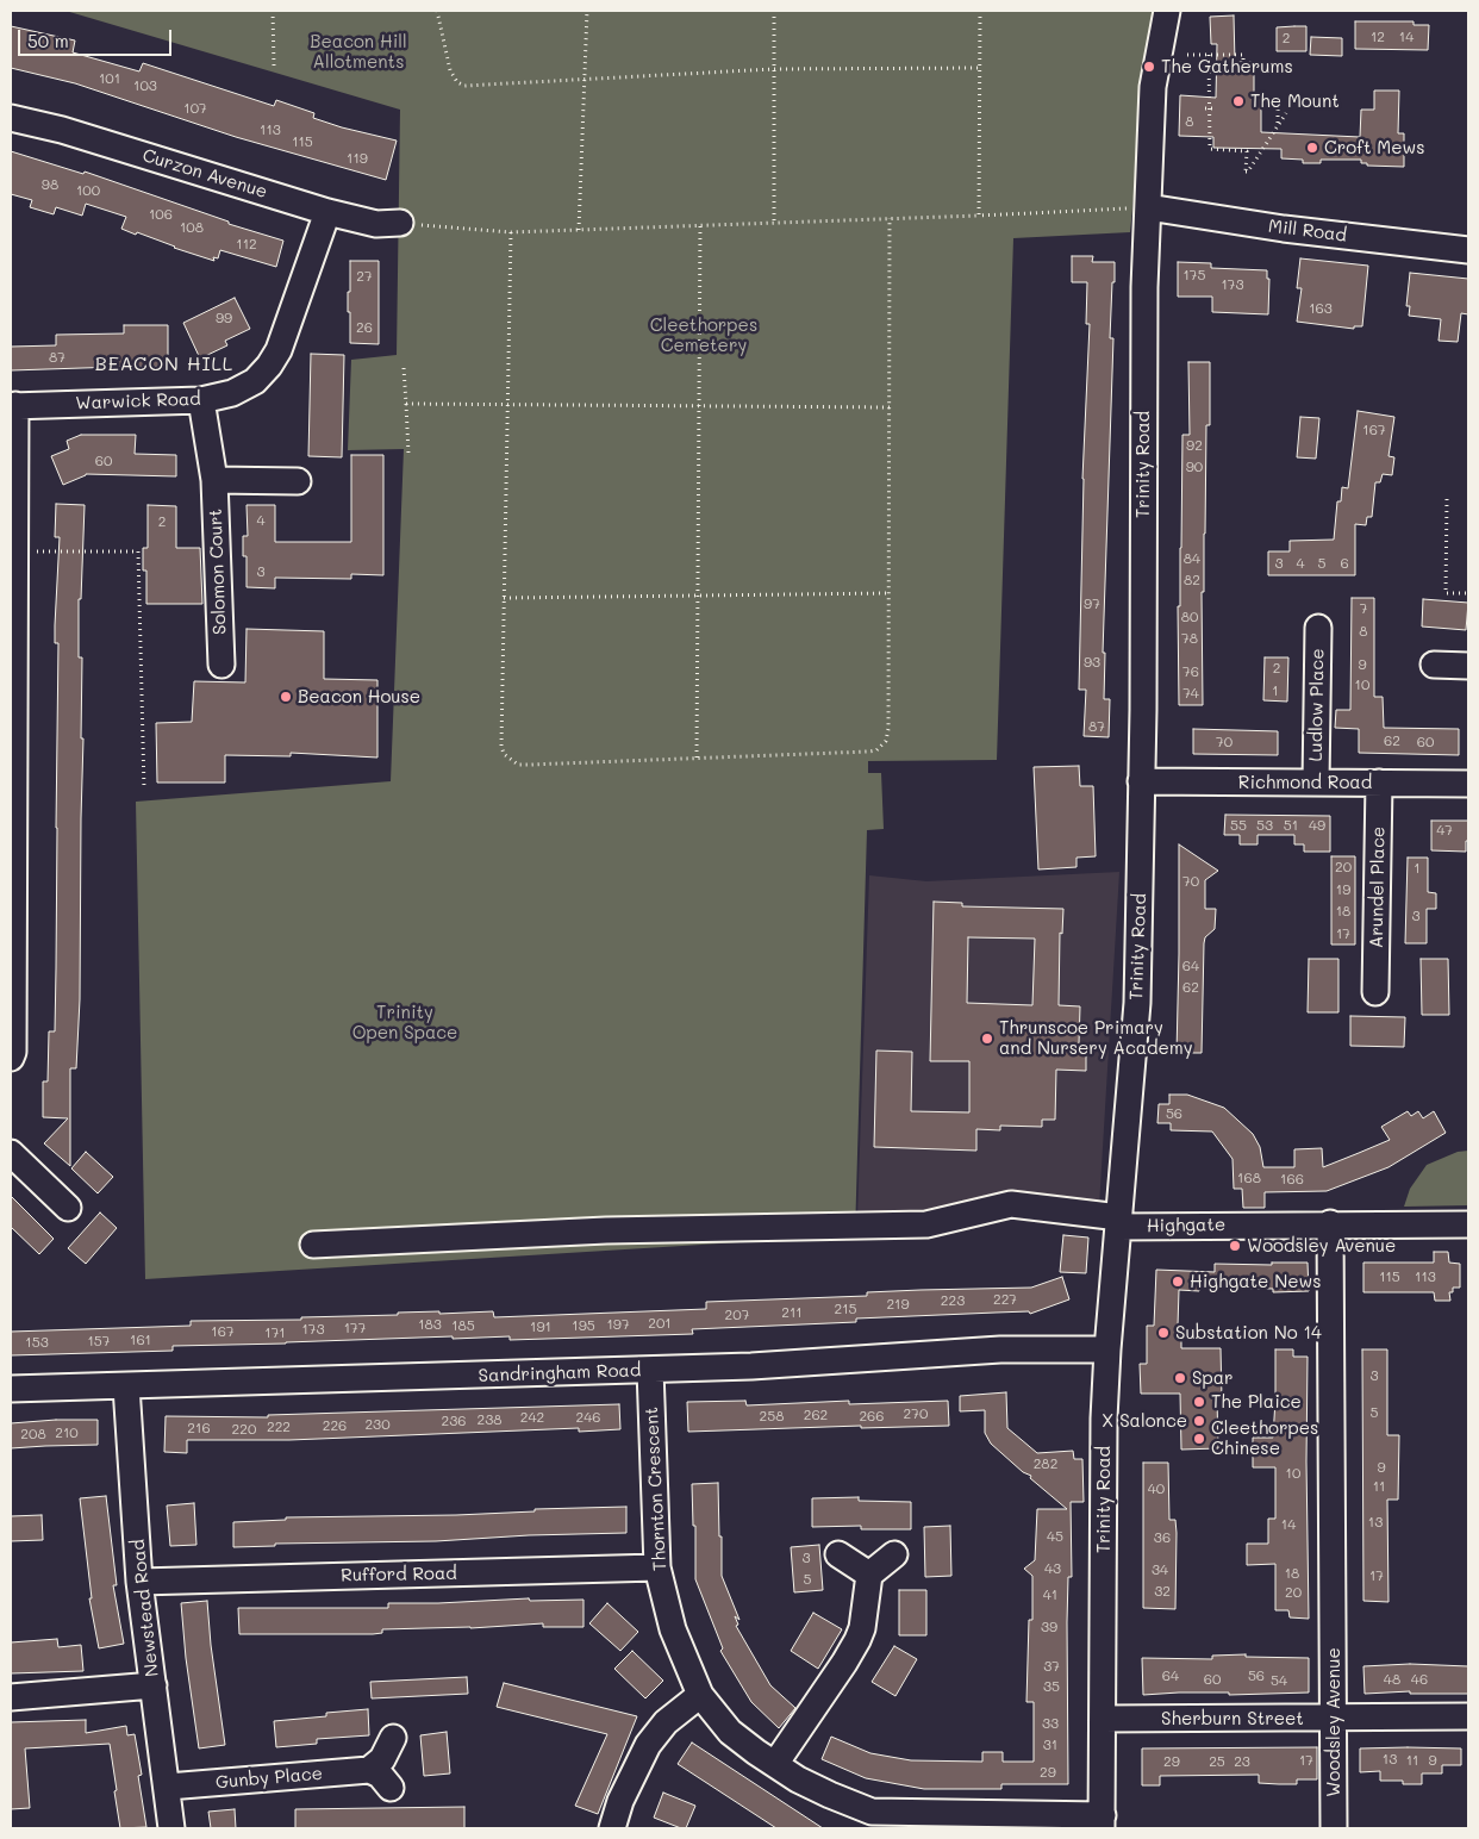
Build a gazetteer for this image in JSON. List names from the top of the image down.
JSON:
{
  "streets": {
    "street": [
      "Curzon Avenue",
      "Mill Road",
      "Warwick Road",
      "Trinity Road",
      "Solomon Court",
      "Ludlow Place",
      "Richmond Road",
      "Arundel Place",
      "Highgate",
      "Sandringham Road",
      "Thornton Crescent",
      "Rufford Road",
      "Newstead Road",
      "Sherburn Street",
      "Woodsley Avenue",
      "Gunby Place"
    ]
  },
  "crossings": [
    ["Curzon Avenue", "Warwick Road"],
    ["Mill Road", "Trinity Road"],
    ["Warwick Road", "Solomon Court"],
    ["Trinity Road", "Richmond Road"],
    ["Trinity Road", "Highgate"],
    ["Trinity Road", "Sandringham Road"],
    ["Trinity Road", "Thornton Crescent"],
    ["Trinity Road", "Sherburn Street"],
    ["Ludlow Place", "Richmond Road"],
    ["Richmond Road", "Arundel Place"],
    ["Highgate", "Woodsley Avenue"],
    ["Sandringham Road", "Thornton Crescent"],
    ["Sandringham Road", "Newstead Road"],
    ["Thornton Crescent", "Rufford Road"],
    ["Rufford Road", "Newstead Road"],
    ["Newstead Road", "Gunby Place"],
    ["Sherburn Street", "Woodsley Avenue"]
  ],
  "districts": ["BEACON HILL"],
  "parks": ["Beacon Hill Allotments", "Cleethorpes Cemetery", "Trinity Open Space"],
  "places": [
    "The Gatherums",
    "The Mount",
    "Croft Mews",
    "Beacon House",
    "Thrunscoe Primary and Nursery Academy",
    "Woodsley Avenue",
    "Highgate News",
    "Substation No 14",
    "Spar",
    "The Plaice",
    "X Salonce",
    "Cleethorpes Chinese"
  ],
  "house_numbers": [
    "12",
    "14",
    "2",
    "101",
    "103",
    "107",
    "8",
    "113",
    "115",
    "119",
    "98",
    "100",
    "106",
    "108",
    "112",
    "175",
    "27",
    "173",
    "163",
    "99",
    "26",
    "87",
    "167",
    "92",
    "60",
    "90",
    "4",
    "2",
    "84",
    "3",
    "4",
    "5",
    "6",
    "3",
    "82",
    "97",
    "7",
    "80",
    "8",
    "78",
    "93",
    "9",
    "2",
    "76",
    "10",
    "1",
    "74",
    "87",
    "62",
    "70",
    "60",
    "55",
    "53",
    "51",
    "49",
    "47",
    "20",
    "1",
    "70",
    "19",
    "18",
    "3",
    "17",
    "64",
    "62",
    "56",
    "168",
    "166",
    "115",
    "113",
    "227",
    "223",
    "219",
    "215",
    "211",
    "207",
    "201",
    "183",
    "197",
    "185",
    "195",
    "191",
    "177",
    "173",
    "167",
    "171",
    "161",
    "157",
    "153",
    "3",
    "5",
    "270",
    "262",
    "258",
    "266",
    "242",
    "246",
    "238",
    "236",
    "230",
    "226",
    "222",
    "216",
    "220",
    "210",
    "208",
    "282",
    "9",
    "10",
    "11",
    "40",
    "13",
    "14",
    "45",
    "36",
    "3",
    "43",
    "34",
    "18",
    "17",
    "5",
    "32",
    "20",
    "41",
    "39",
    "37",
    "64",
    "56",
    "60",
    "48",
    "46",
    "54",
    "35",
    "33",
    "31",
    "13",
    "17",
    "11",
    "9",
    "29",
    "25",
    "23",
    "29"
  ],
  "scale_bar": "50 m"
}
